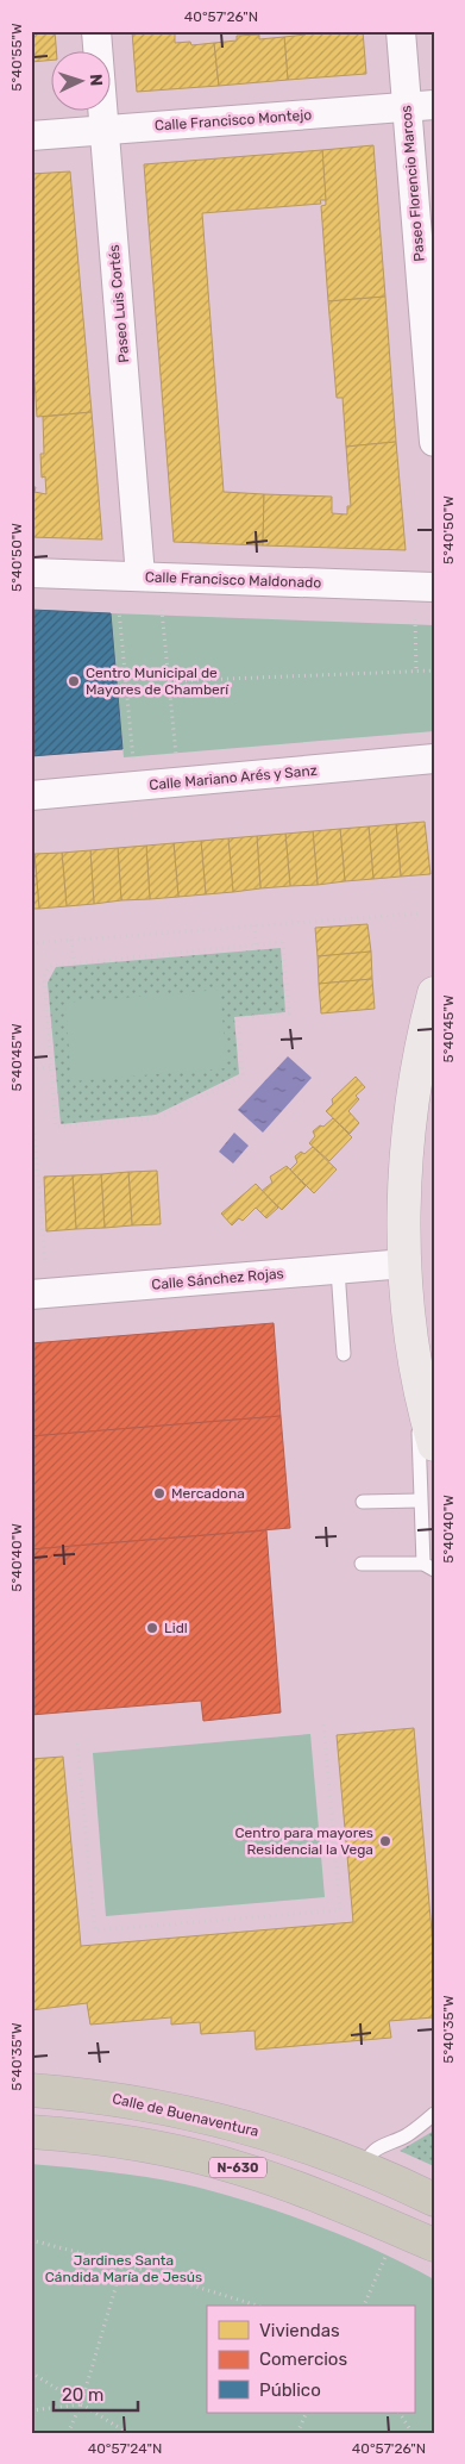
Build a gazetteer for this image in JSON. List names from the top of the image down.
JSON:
{
  "streets": {
    "highway": ["Calle de Buenaventura", "N-630"],
    "street": [
      "Calle Francisco Montejo",
      "Paseo Florencio Marcos",
      "Paseo Luis Cortés",
      "Calle Francisco Maldonado",
      "Calle Mariano Arés y Sanz",
      "Calle Sánchez Rojas"
    ]
  },
  "crossings": [
    ["Calle Francisco Montejo", "Paseo Florencio Marcos"],
    ["Calle Francisco Montejo", "Paseo Luis Cortés"],
    ["Paseo Luis Cortés", "Calle Francisco Maldonado"]
  ],
  "parks": ["Jardines Santa Cándida María de Jesús"],
  "places": [
    "Centro Municipal de Mayores de Chamberí",
    "Mercadona",
    "Lidl",
    "Centro para mayores Residencial la Vega"
  ],
  "legend": ["Viviendas", "Comercios", "Público"],
  "scale_bar": "20 m",
  "north": "right",
  "coordinates": [
    "40°57'26\"N",
    "5°40'55\"W",
    "5°40'50\"W",
    "5°40'45\"W",
    "5°40'40\"W",
    "5°40'35\"W",
    "40°57'24\"N"
  ]
}
